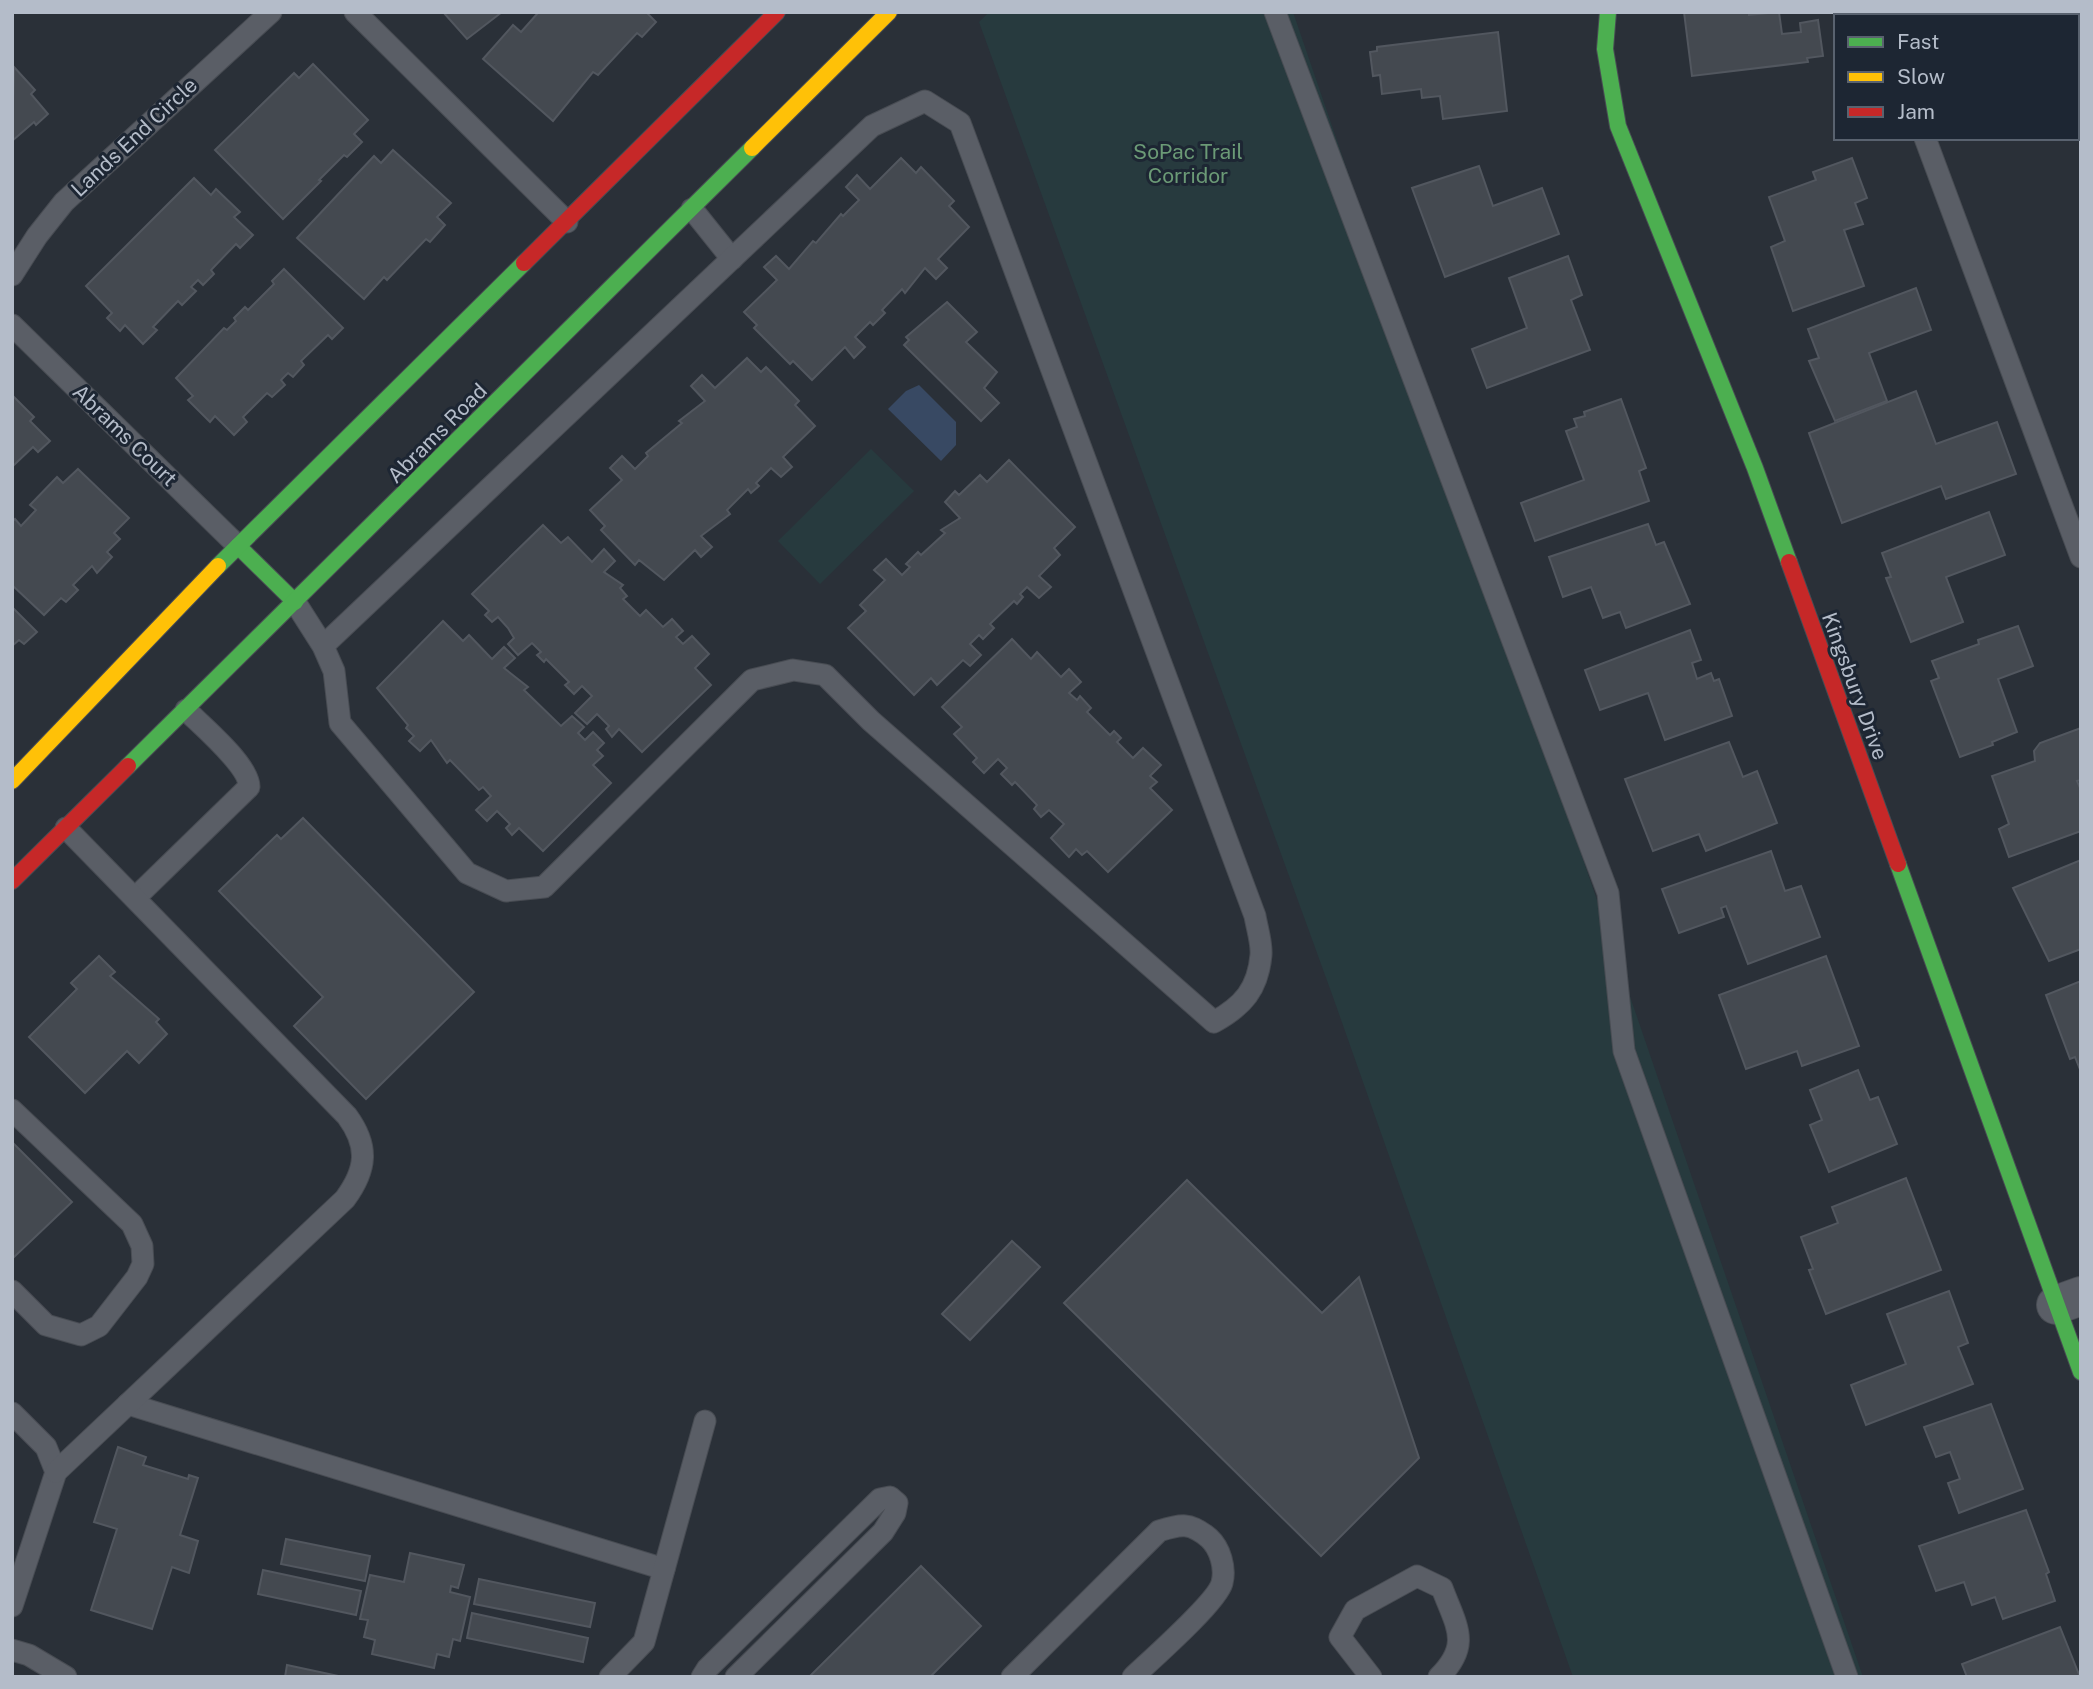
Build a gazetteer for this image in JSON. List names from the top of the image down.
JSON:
{
  "streets": {
    "main road": ["Abrams Road", "Kingsbury Drive"],
    "lane": ["Lands End Circle", "Abrams Court"]
  },
  "parks": ["SoPac Trail Corridor"],
  "legend": ["Fast", "Slow", "Jam"]
}
